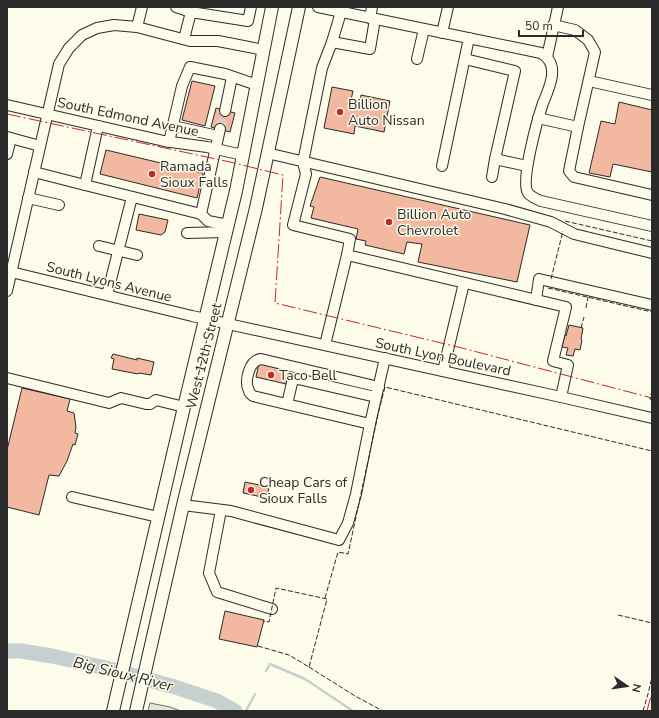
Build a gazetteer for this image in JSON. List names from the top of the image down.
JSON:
{
  "streets": {
    "main road": ["West 12th Street"],
    "street": ["South Edmond Avenue", "South Lyons Avenue", "South Lyon Boulevard"]
  },
  "crossings": [
    ["South Edmond Avenue", "West 12th Street"],
    ["South Lyons Avenue", "West 12th Street"],
    ["South Lyons Avenue", "South Lyon Boulevard"],
    ["West 12th Street", "South Lyon Boulevard"]
  ],
  "water": ["Big Sioux River"],
  "places": [
    "Billion Auto Nissan",
    "Ramada Sioux Falls",
    "Billion Auto Chevrolet",
    "Taco Bell",
    "Cheap Cars of Sioux Falls"
  ],
  "scale_bar": "50 m",
  "north": "right"
}
